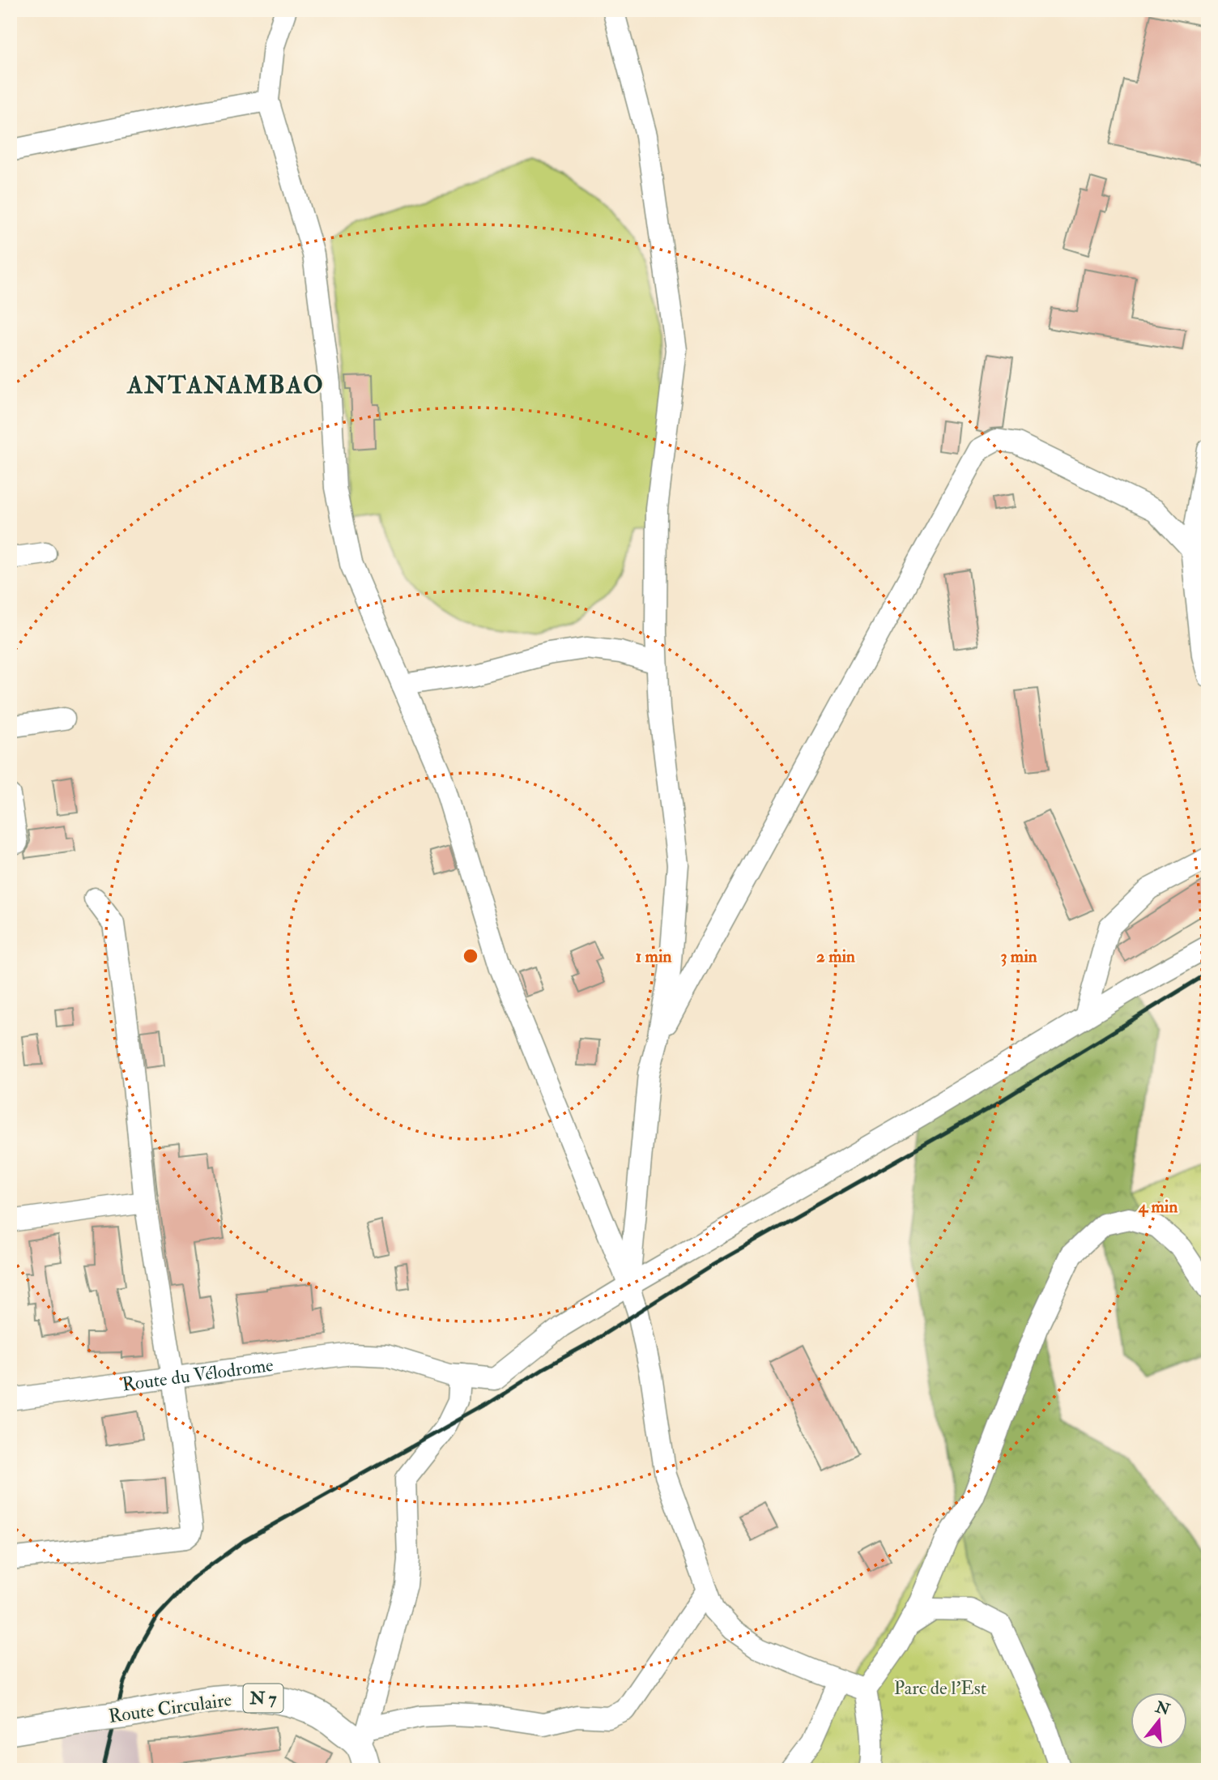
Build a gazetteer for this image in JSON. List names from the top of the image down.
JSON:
{
  "streets": {
    "main road": ["N 7", "Route Circulaire"],
    "street": ["Route du Vélodrome"]
  },
  "districts": ["ANTANAMBAO"],
  "parks": ["Parc de l'Est"],
  "north": "top",
  "rings": [
    "1 min",
    "2 min",
    "3 min",
    "4 min"
  ]
}
